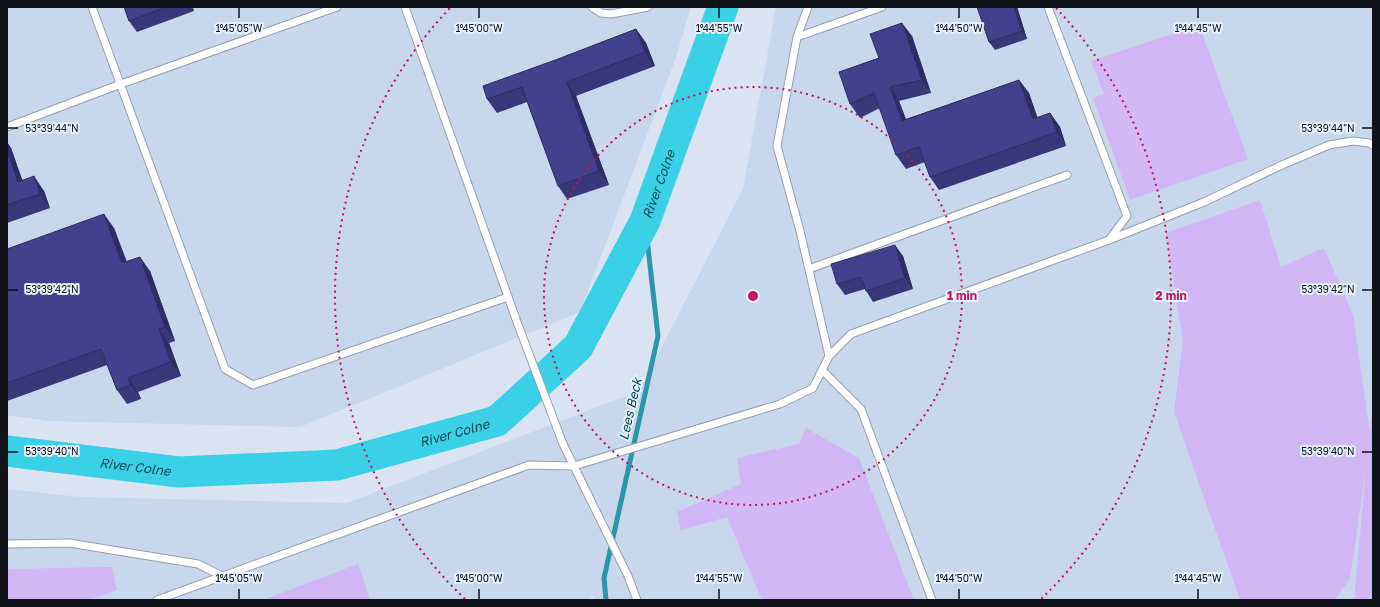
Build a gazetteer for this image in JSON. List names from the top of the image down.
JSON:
{
  "water": ["River Colne", "Lees Beck"],
  "coordinates": [
    "1°45'05\"W",
    "1°45'00\"W",
    "1°44'55\"W",
    "1°44'50\"W",
    "1°44'45\"W",
    "53°39'44\"N",
    "53°39'42\"N",
    "53°39'40\"N"
  ],
  "rings": ["1 min", "2 min"]
}
